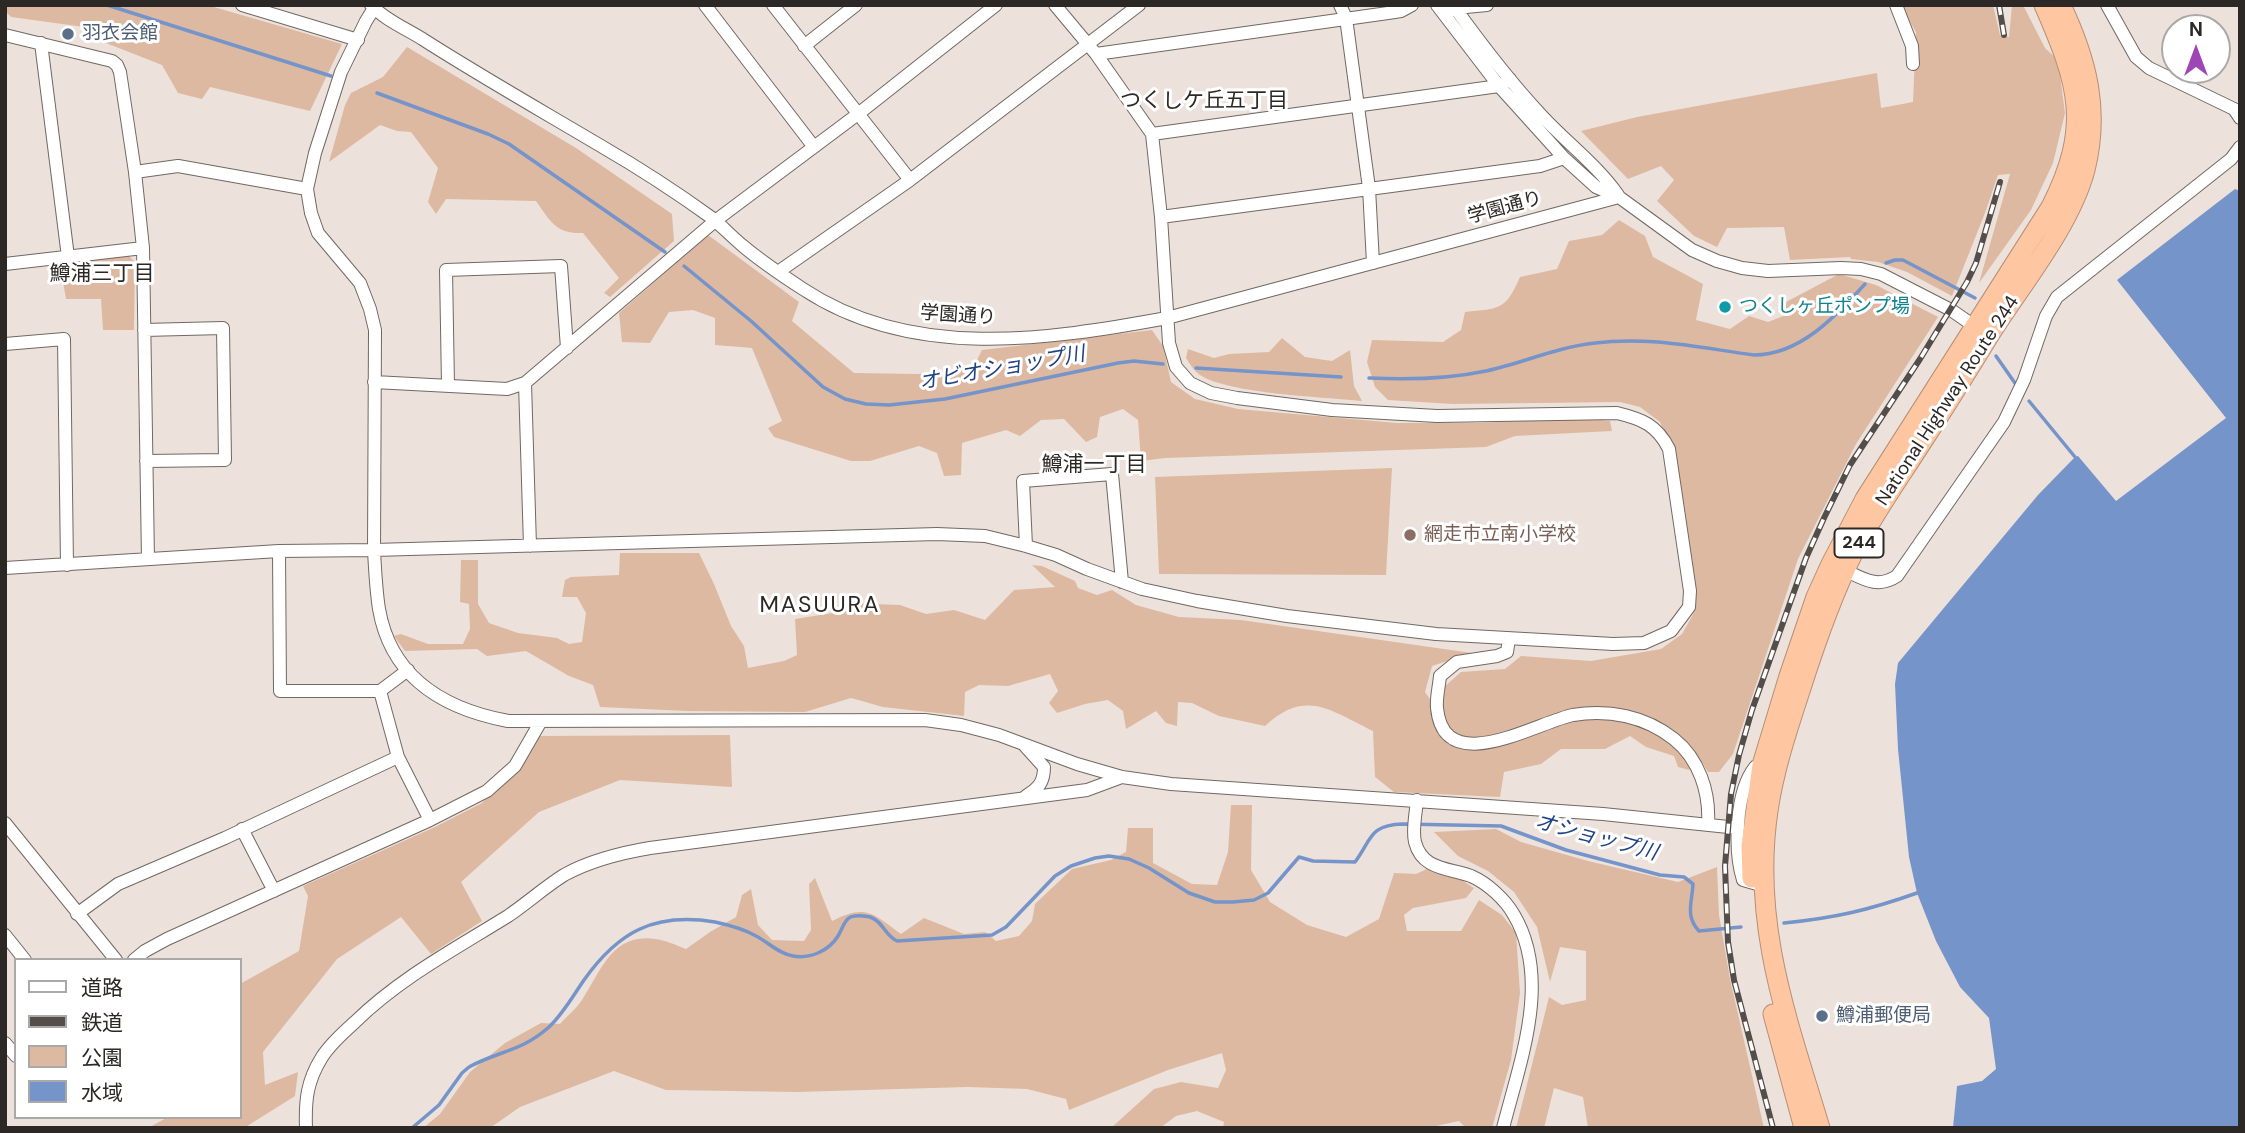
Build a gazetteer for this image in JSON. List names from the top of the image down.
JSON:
{
  "streets": {
    "highway": ["National Highway Route 244", "244"],
    "street": ["学園通り"]
  },
  "districts": [
    "つくしケ丘五丁目",
    "鱒浦三丁目",
    "鱒浦一丁目",
    "MASUURA"
  ],
  "water": ["オビオショップ川", "オショップ川"],
  "places": [
    "羽衣会館",
    "つくしヶ丘ポンプ場",
    "網走市立南小学校",
    "鱒浦郵便局"
  ],
  "legend": [
    "道路",
    "鉄道",
    "公園",
    "水域"
  ],
  "north": "top"
}
